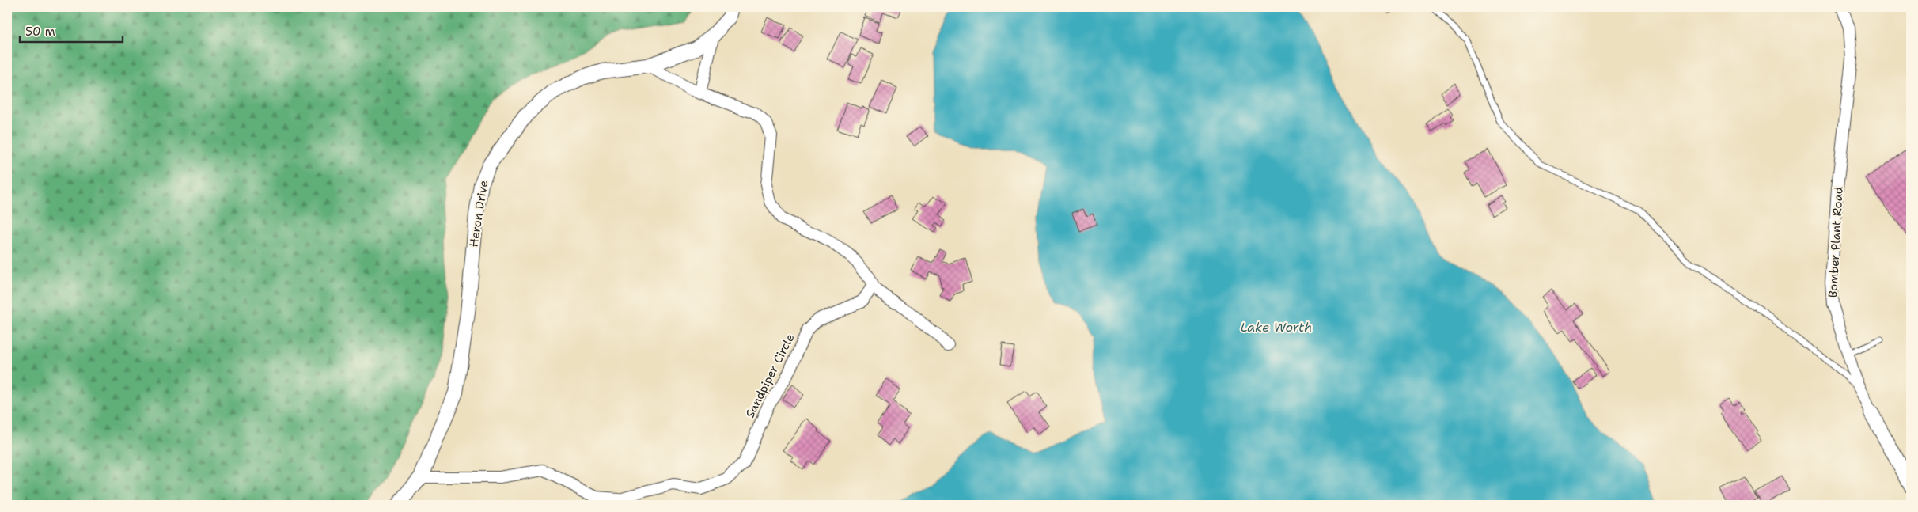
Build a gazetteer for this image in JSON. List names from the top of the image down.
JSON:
{
  "streets": {
    "street": ["Heron Drive", "Bomber Plant Road", "Sandpiper Circle"]
  },
  "crossings": [
    ["Heron Drive", "Sandpiper Circle"]
  ],
  "water": ["Lake Worth"],
  "scale_bar": "50 m"
}
